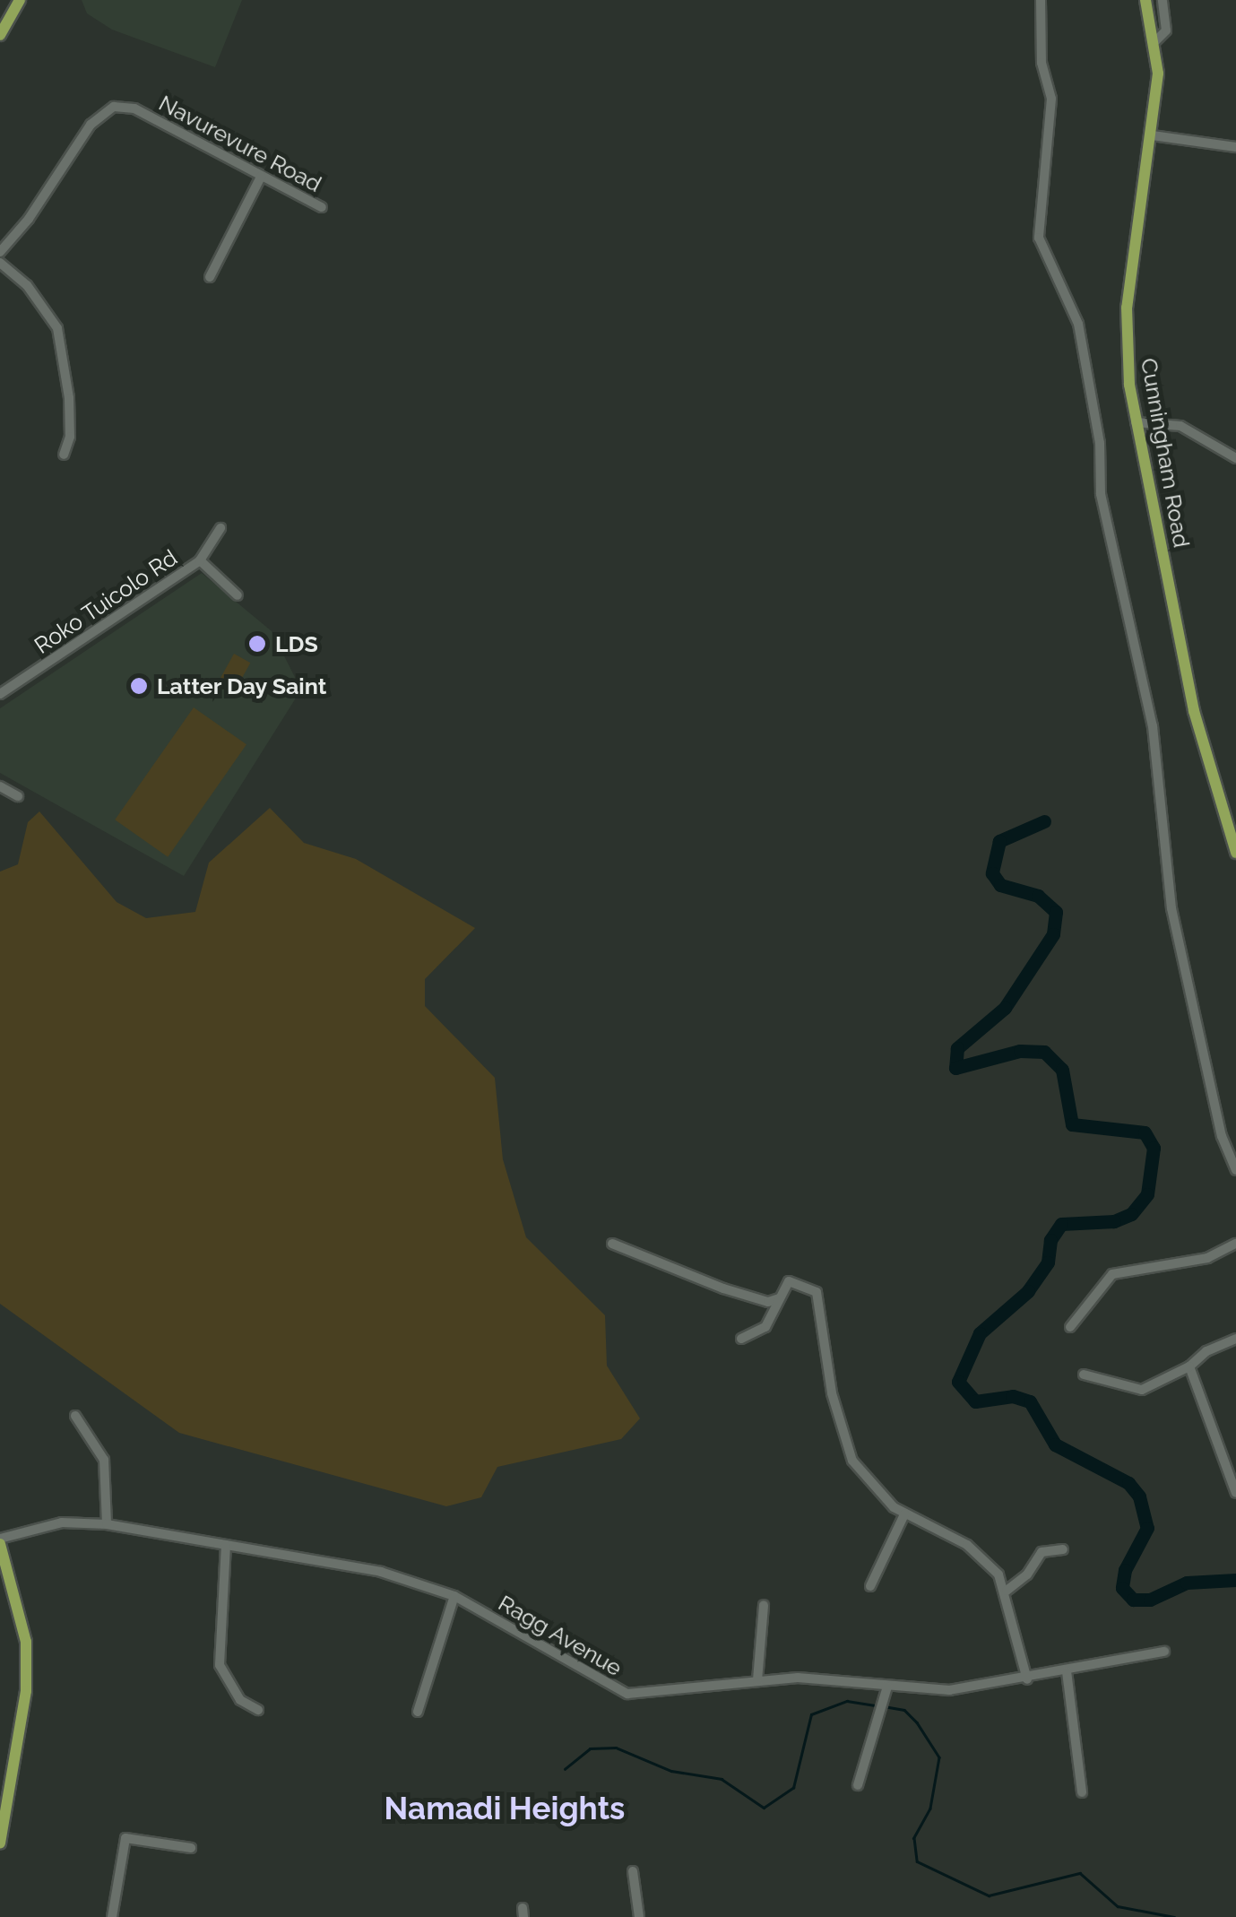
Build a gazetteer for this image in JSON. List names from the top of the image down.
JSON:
{
  "streets": {
    "main road": ["Cunningham Road"],
    "street": ["Navurevure Road", "Roko Tuicolo Rd", "Ragg Avenue"]
  },
  "districts": ["Namadi Heights"],
  "places": ["LDS", "Latter Day Saint"]
}
